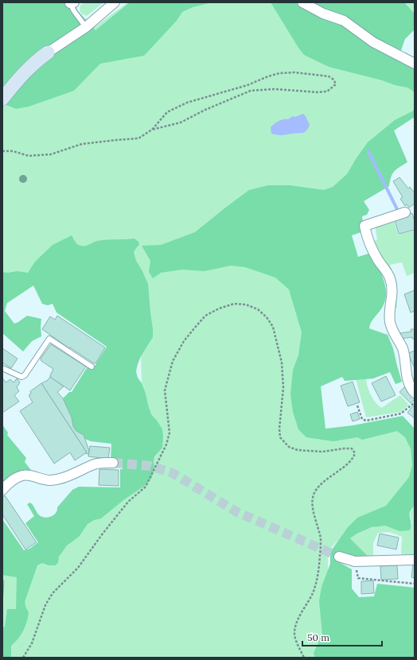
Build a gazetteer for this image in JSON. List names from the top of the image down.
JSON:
{
  "scale_bar": "50 m"
}
